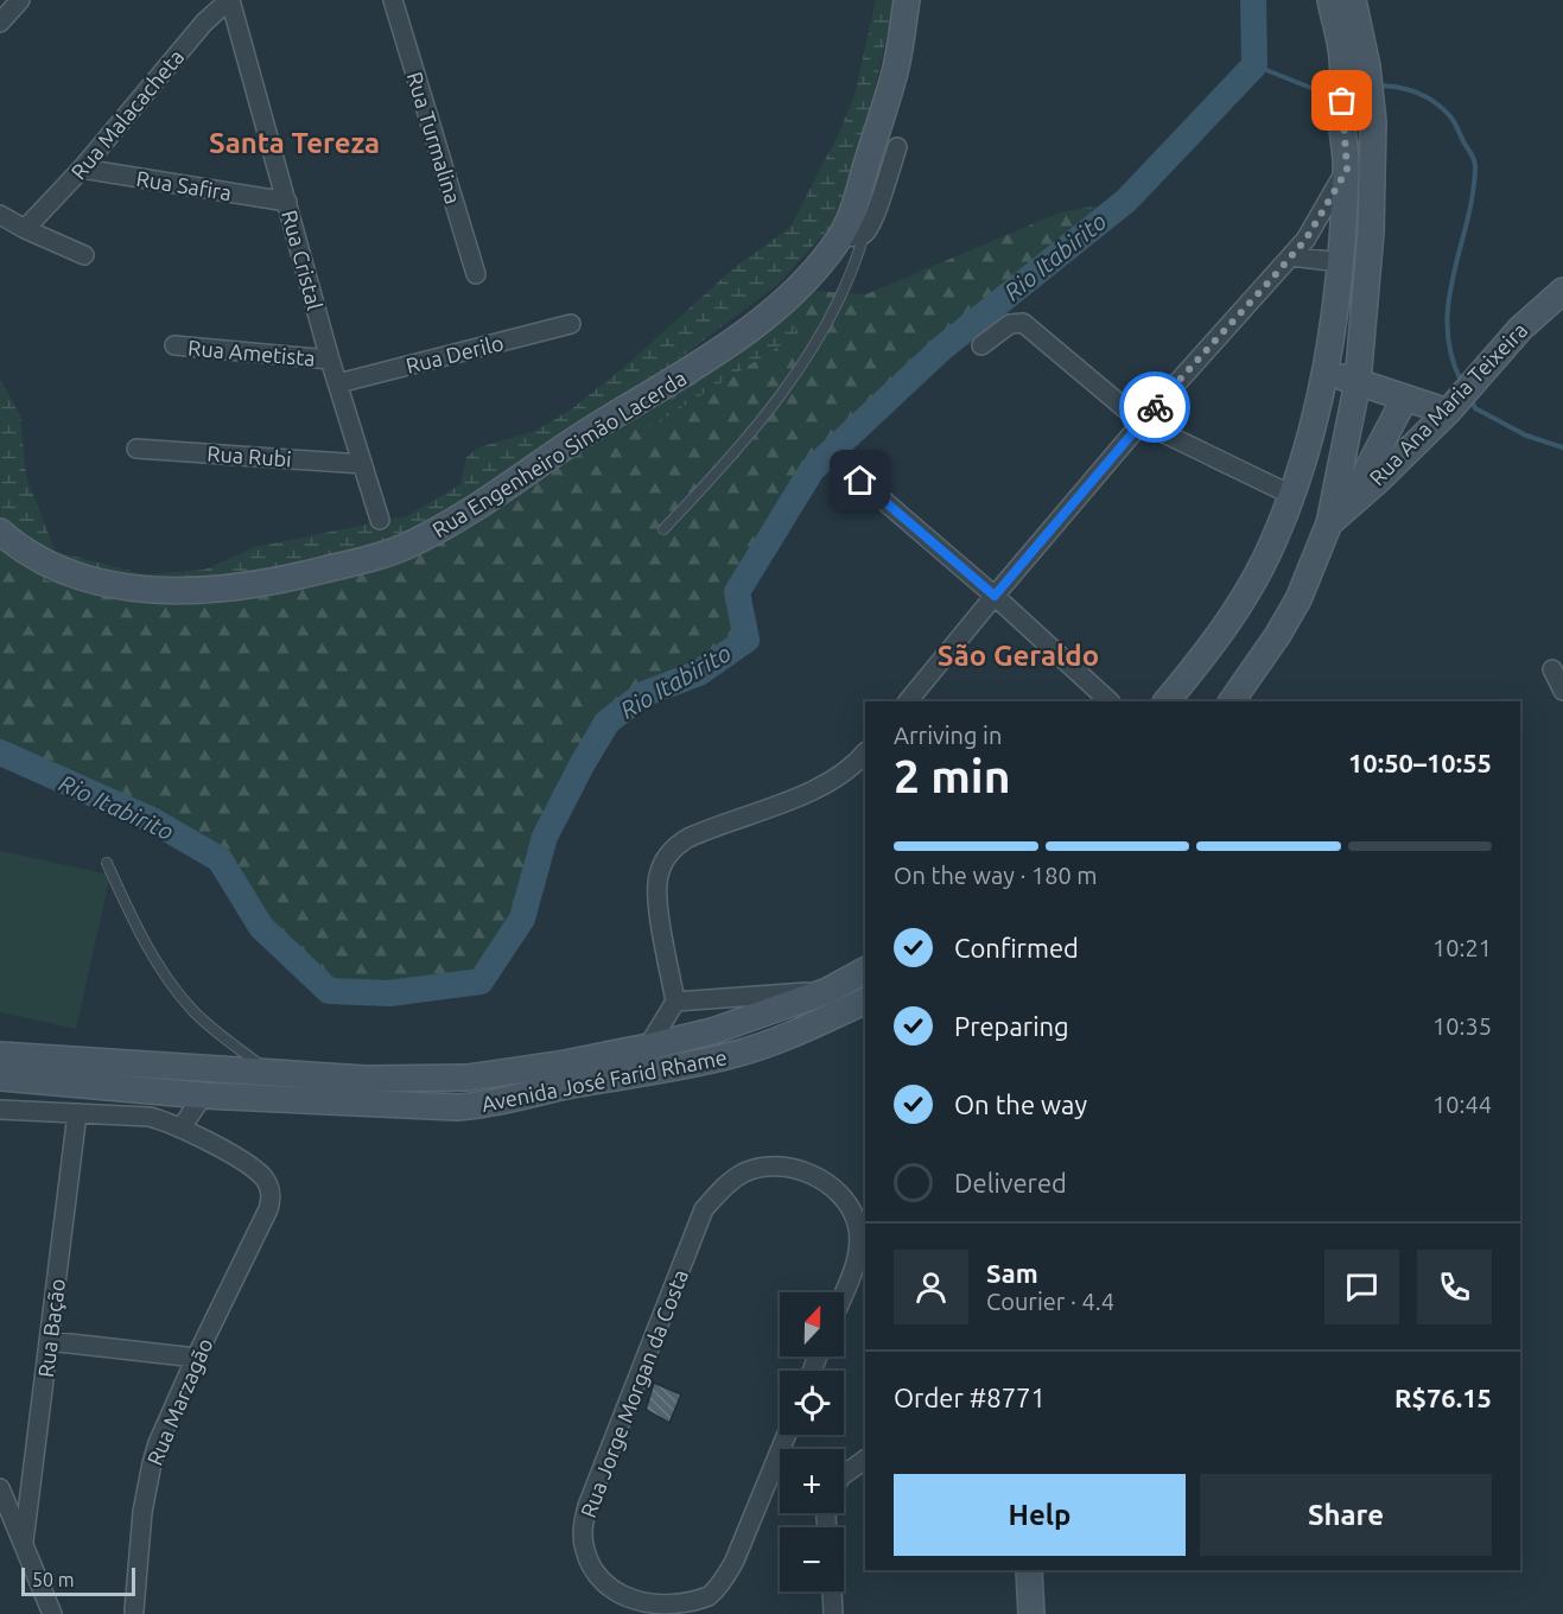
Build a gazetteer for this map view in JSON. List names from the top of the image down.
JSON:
{
  "streets": {
    "street": [
      "Rua Malacacheta",
      "Rua Turmalina",
      "Rua Safira",
      "Rua Cristal",
      "Rua Ametista",
      "Rua Derilo",
      "Rua Ana Maria Teixeira",
      "Rua Engenheiro Simão Lacerda",
      "Rua Rubi",
      "Avenida José Farid Rhame",
      "Rua Bação",
      "Rua Jorge Morgan da Costa",
      "Rua Marzagão"
    ]
  },
  "crossings": [
    ["Rua Malacacheta", "Rua Safira"],
    ["Rua Malacacheta", "Rua Cristal"],
    ["Rua Safira", "Rua Cristal"],
    ["Rua Cristal", "Rua Ametista"],
    ["Rua Cristal", "Rua Derilo"],
    ["Rua Cristal", "Rua Rubi"]
  ],
  "districts": ["Santa Tereza", "São Geraldo"],
  "water": ["Rio Itabirito"],
  "scale_bar": "50 m",
  "north": "top",
  "page": {
    "heading": ["2 min", "Arriving in", "10:50–10:55"],
    "panel": [
      "Sam",
      "Courier · 4.4",
      "Order #8771",
      "R$76.15"
    ],
    "bar": "On the way · 180 m",
    "list": [
      ["Confirmed", "10:21"],
      ["Preparing", "10:35"],
      ["On the way", "10:44"],
      "Delivered"
    ],
    "map_buttons": ["+", "−"],
    "buttons": ["Help", "Share"],
    "scale": "50 m"
  }
}
